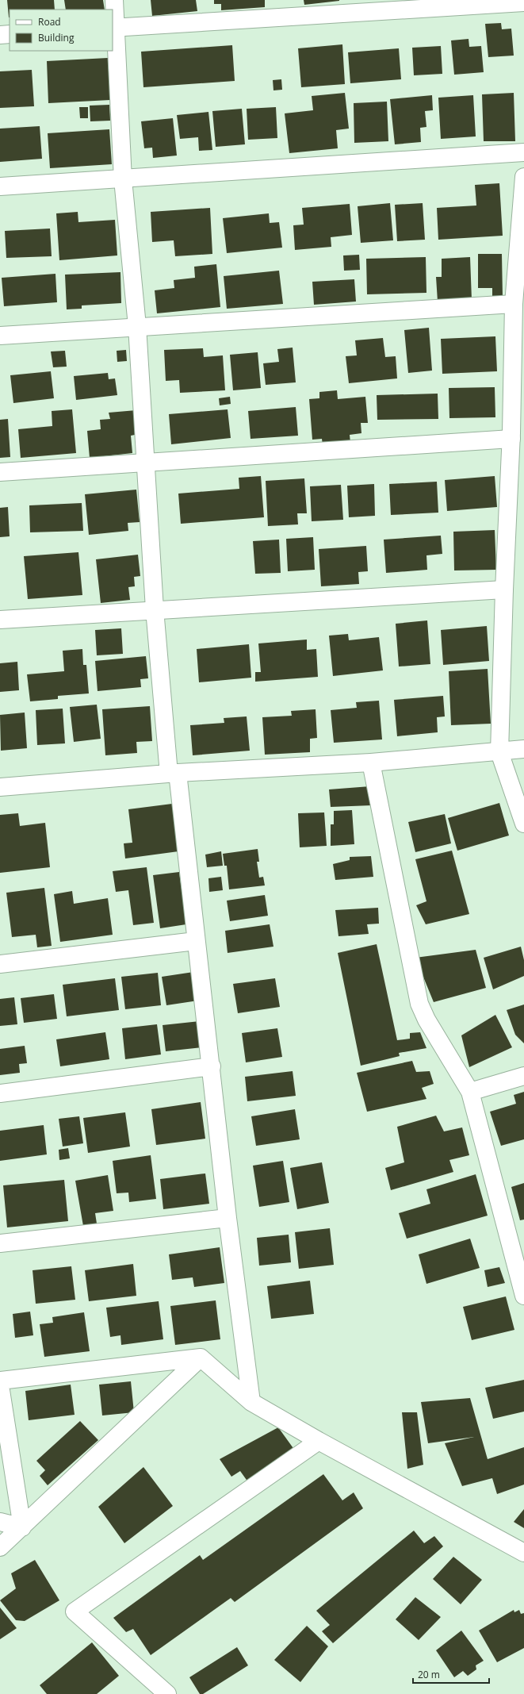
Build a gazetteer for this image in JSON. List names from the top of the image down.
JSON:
{
  "legend": ["Road", "Building"],
  "scale_bar": "20 m"
}
